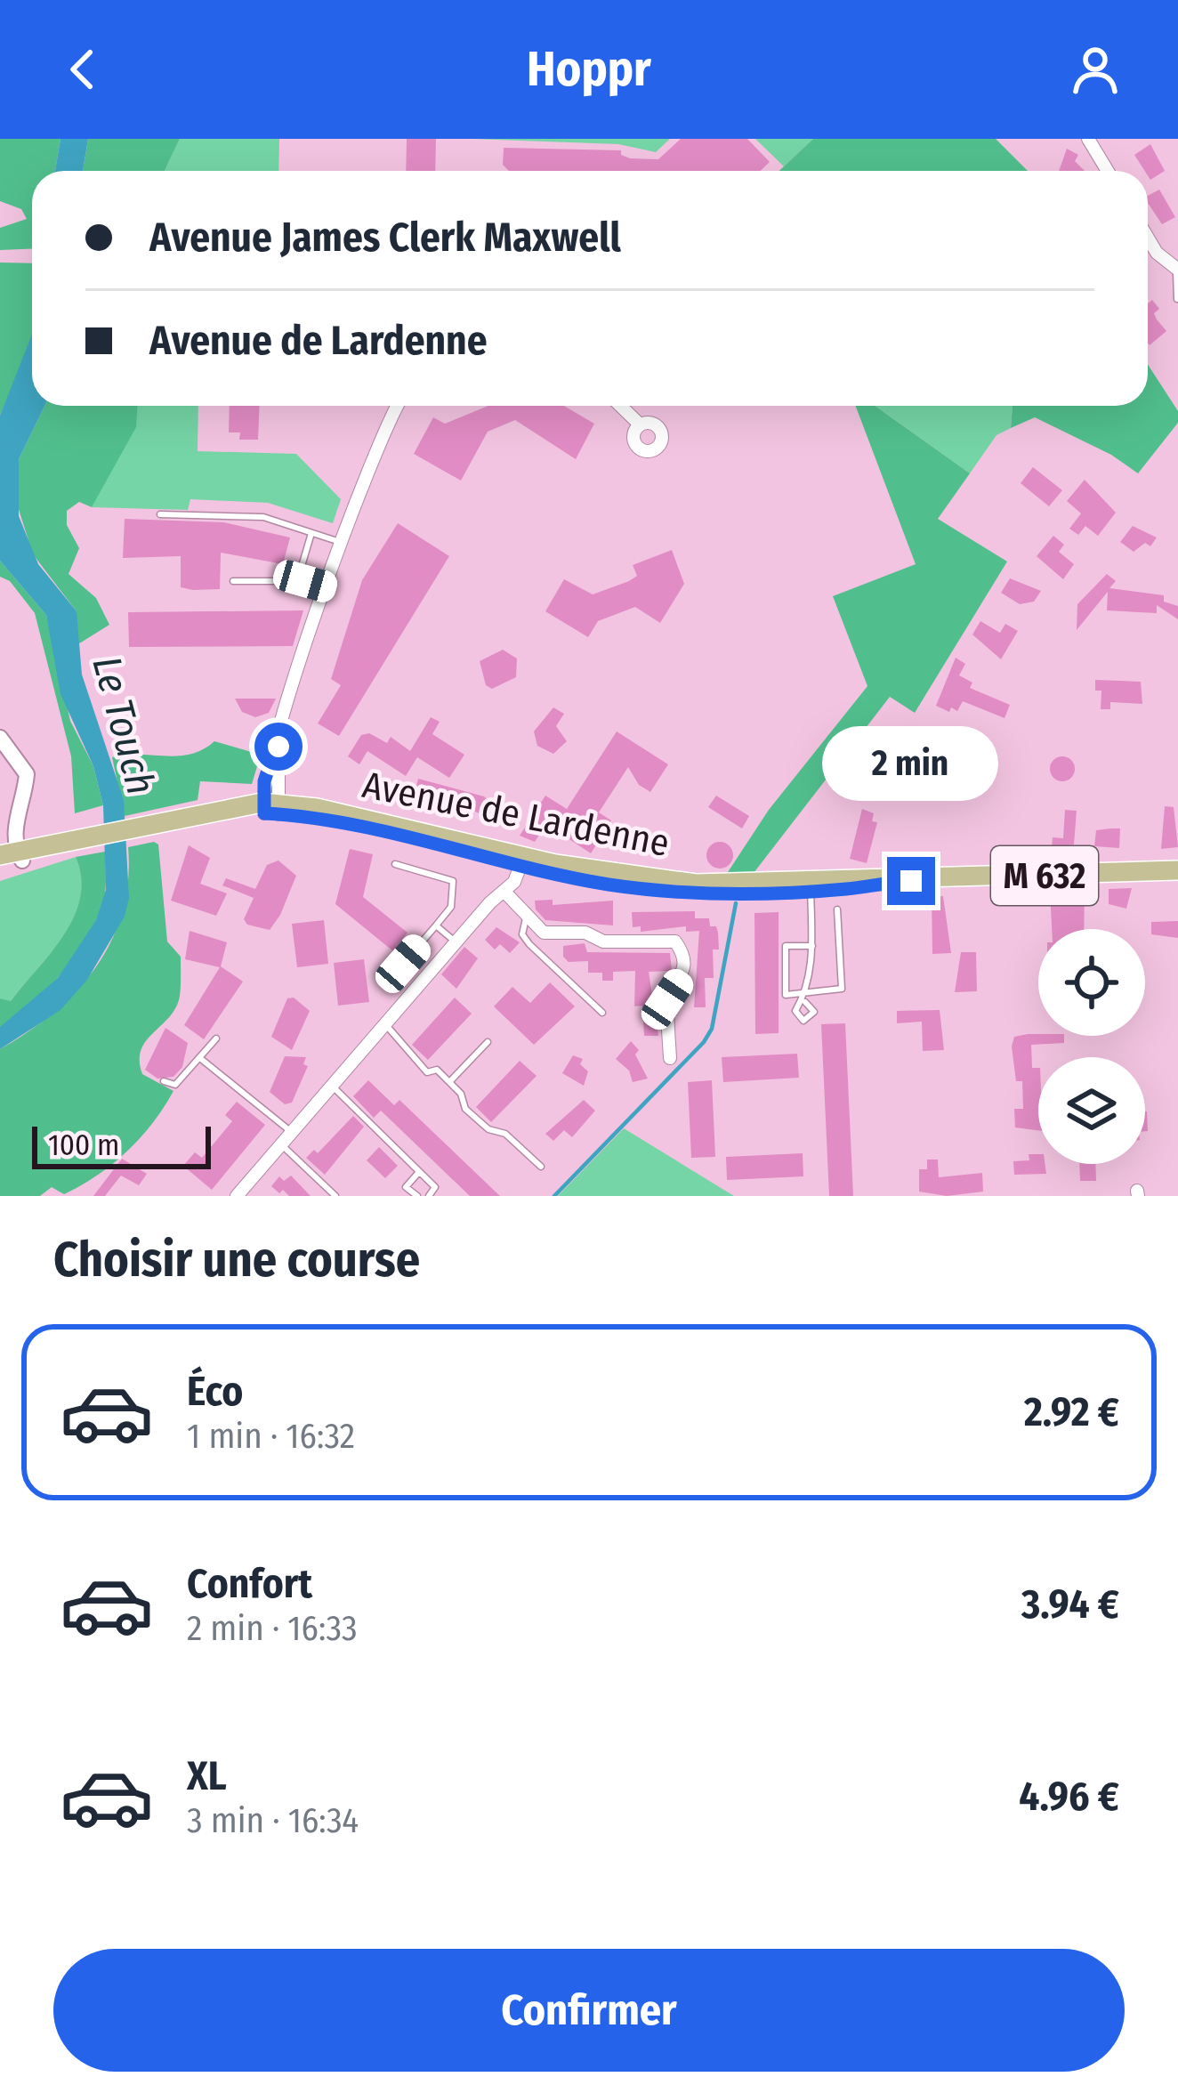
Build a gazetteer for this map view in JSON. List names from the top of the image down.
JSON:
{
  "streets": {
    "main road": ["Avenue de Lardenne", "M 632"]
  },
  "crossings": [
    ["Avenue de Lardenne", "M 632"]
  ],
  "water": ["Le Touch"],
  "scale_bar": "100 m",
  "page": {
    "header": "Hoppr",
    "banner": ["Avenue James Clerk Maxwell", "Avenue de Lardenne"],
    "bubble": "2 min",
    "scale": "100 m",
    "heading": "Choisir une course",
    "list": [
      {
        "name": "Éco",
        "note": "1 min · 16:32",
        "value": "2.92 €"
      },
      {
        "name": "Confort",
        "note": "2 min · 16:33",
        "value": "3.94 €"
      },
      {
        "name": "XL",
        "note": "3 min · 16:34",
        "value": "4.96 €"
      }
    ],
    "buttons": "Confirmer"
  }
}
